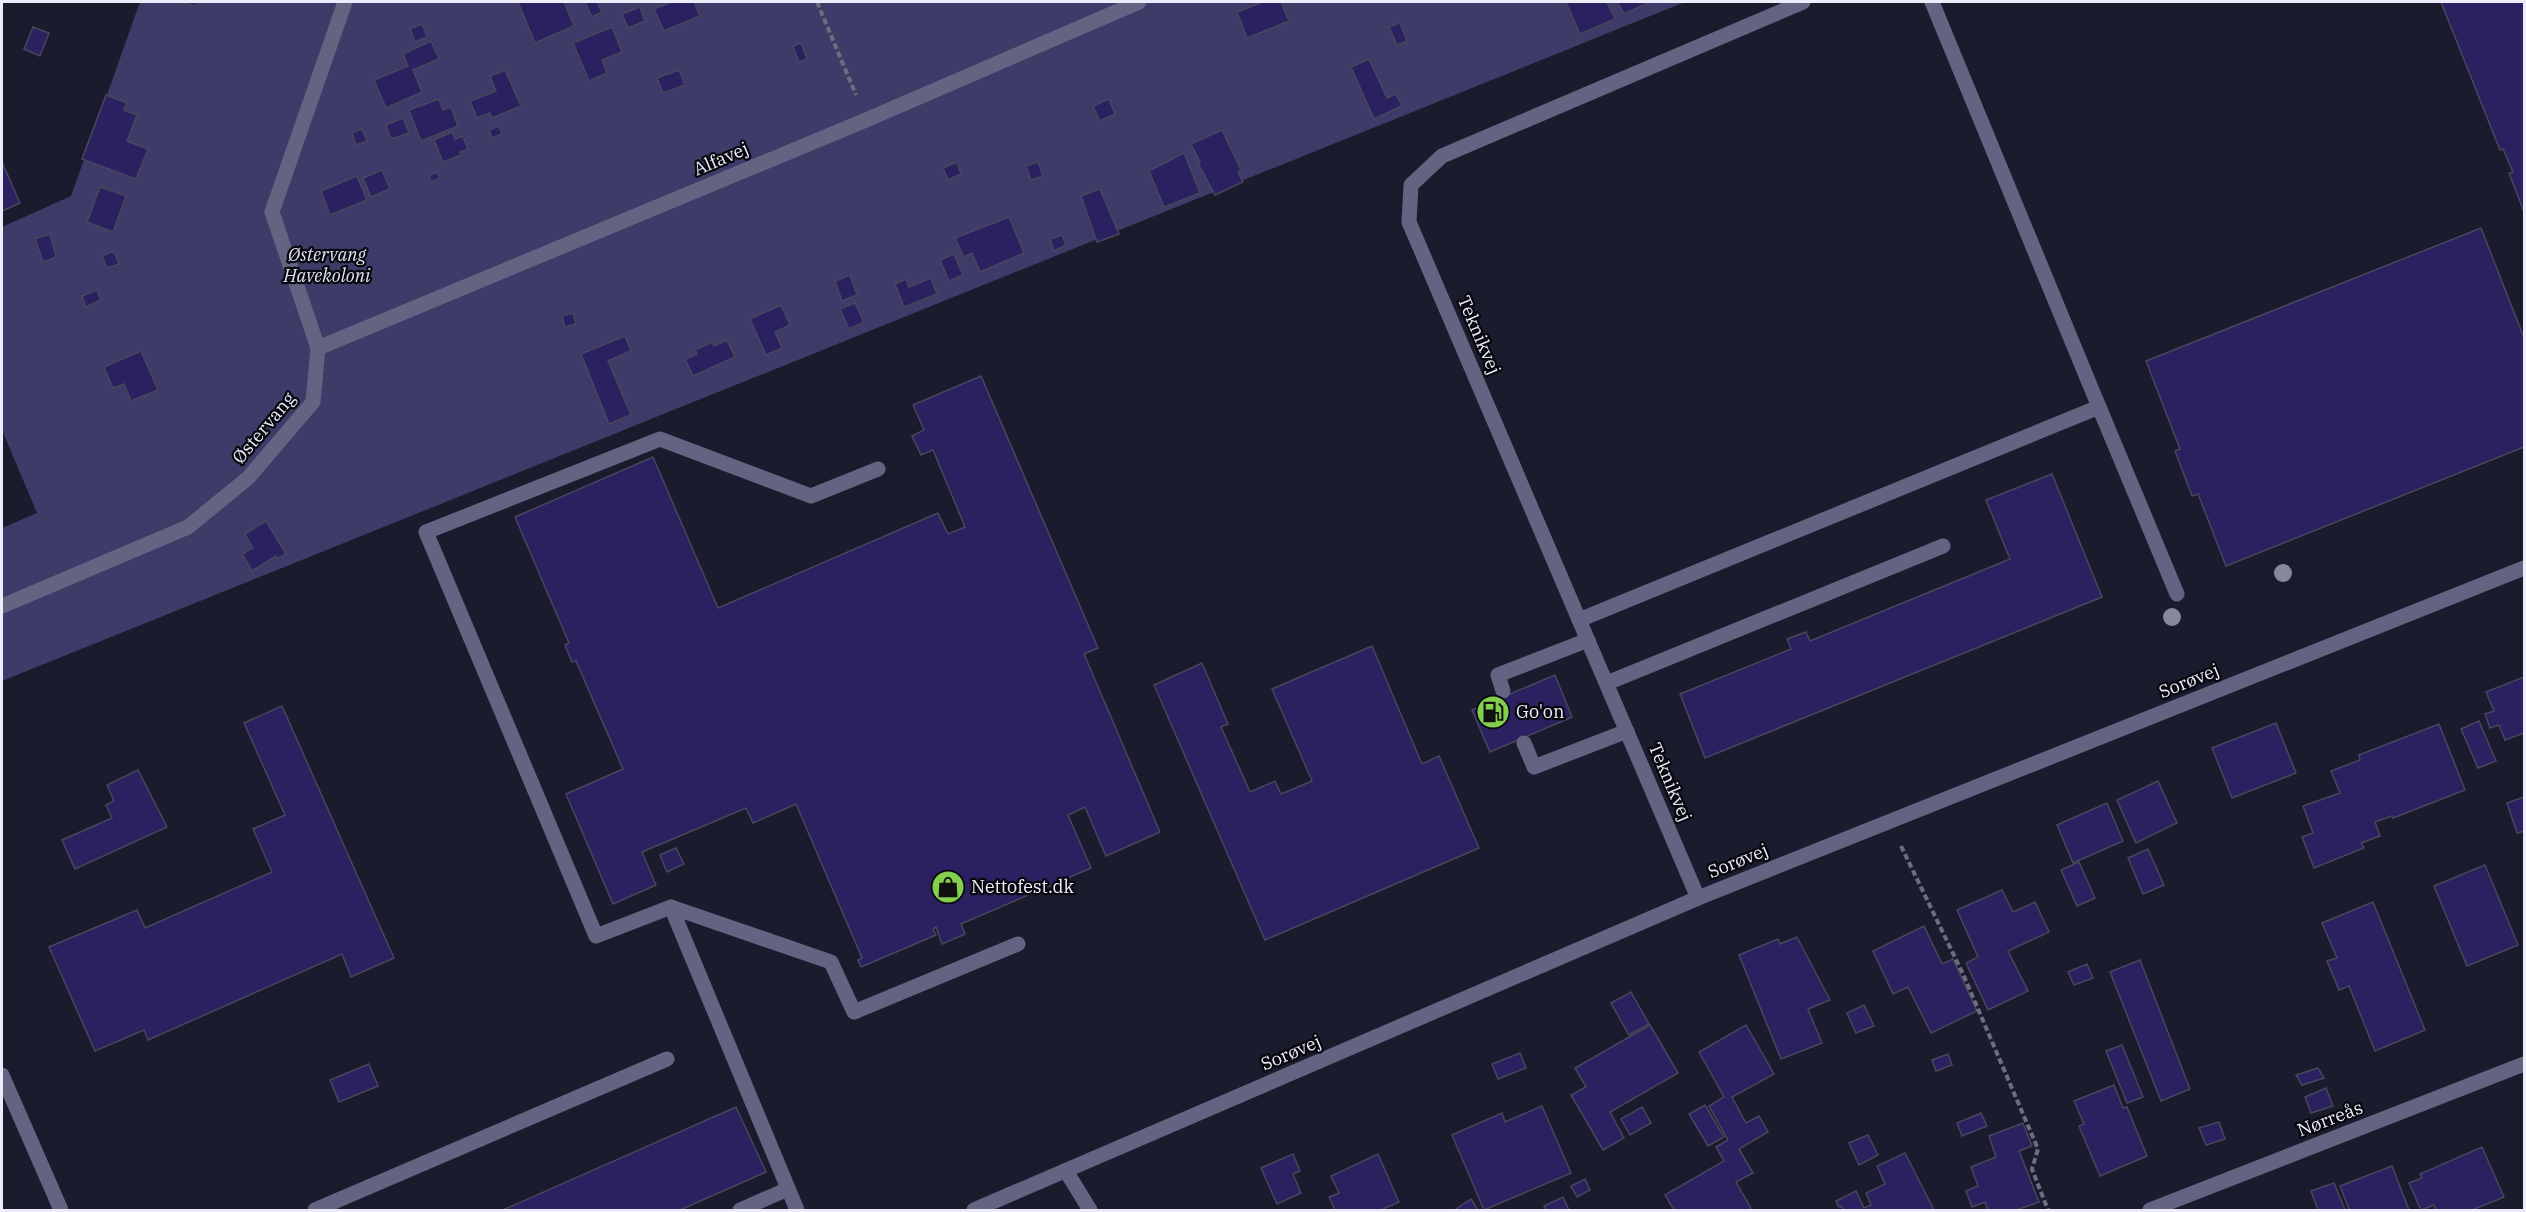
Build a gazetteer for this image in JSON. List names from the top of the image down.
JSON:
{
  "streets": {
    "street": [
      "Alfavej",
      "Teknikvej",
      "Østervang",
      "Sorøvej",
      "Nørreås"
    ]
  },
  "crossings": [
    ["Alfavej", "Østervang"],
    ["Teknikvej", "Sorøvej"]
  ],
  "parks": ["Østervang Havekoloni"],
  "places": {
    "fuel station": ["Go'on"],
    "shop": ["Nettofest.dk"]
  }
}
